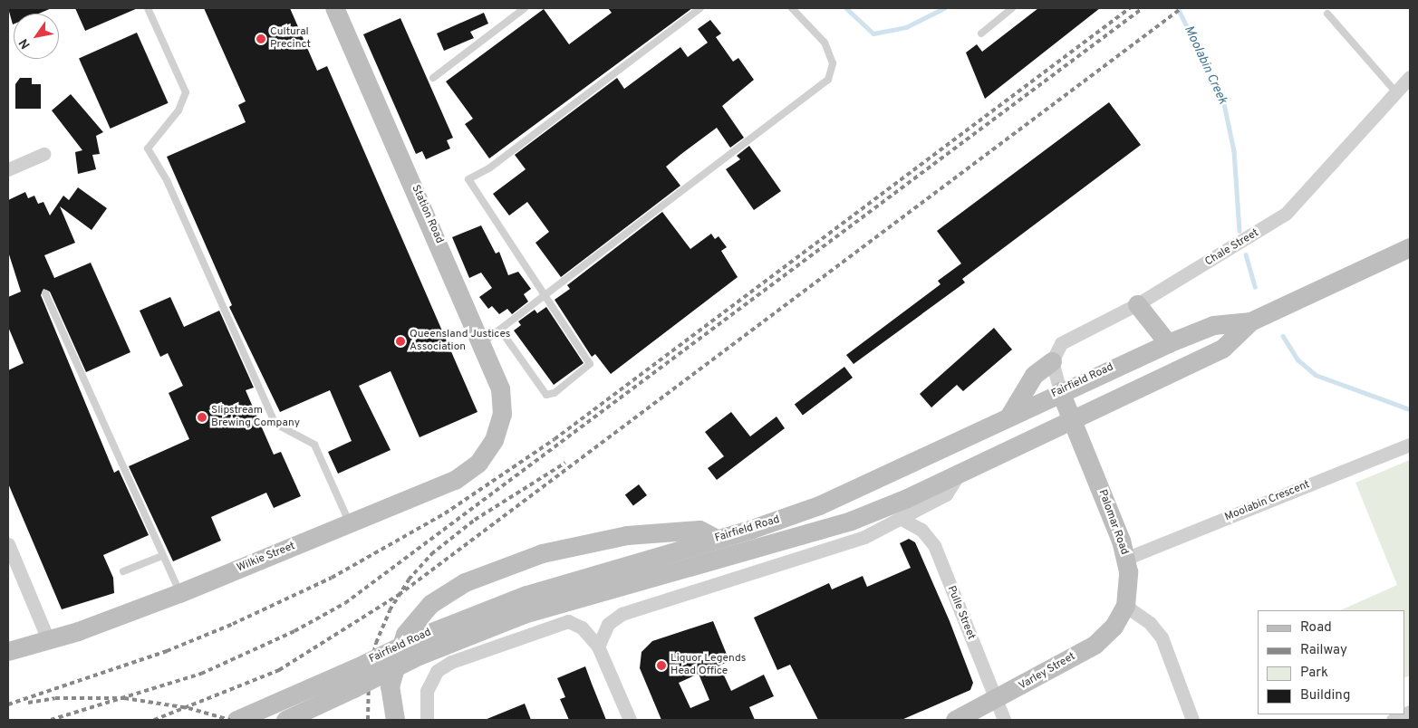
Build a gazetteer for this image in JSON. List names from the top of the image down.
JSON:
{
  "streets": {
    "main road": [
      "Station Road",
      "Fairfield Road",
      "Palomar Road",
      "Wilkie Street",
      "Varley Street"
    ],
    "street": ["Chale Street", "Moolabin Crescent", "Pulle Street"]
  },
  "crossings": [
    ["Station Road", "Wilkie Street"],
    ["Fairfield Road", "Palomar Road"],
    ["Moolabin Crescent", "Palomar Road"],
    ["Palomar Road", "Varley Street"],
    ["Pulle Street", "Varley Street"]
  ],
  "water": ["Moolabin Creek"],
  "places": [
    "Cultural Precinct",
    "Queensland Justices Association",
    "Slipstream Brewing Company",
    "Liquor Legends Head Office"
  ],
  "legend": [
    "Road",
    "Railway",
    "Park",
    "Building"
  ],
  "north": "bottom left"
}
